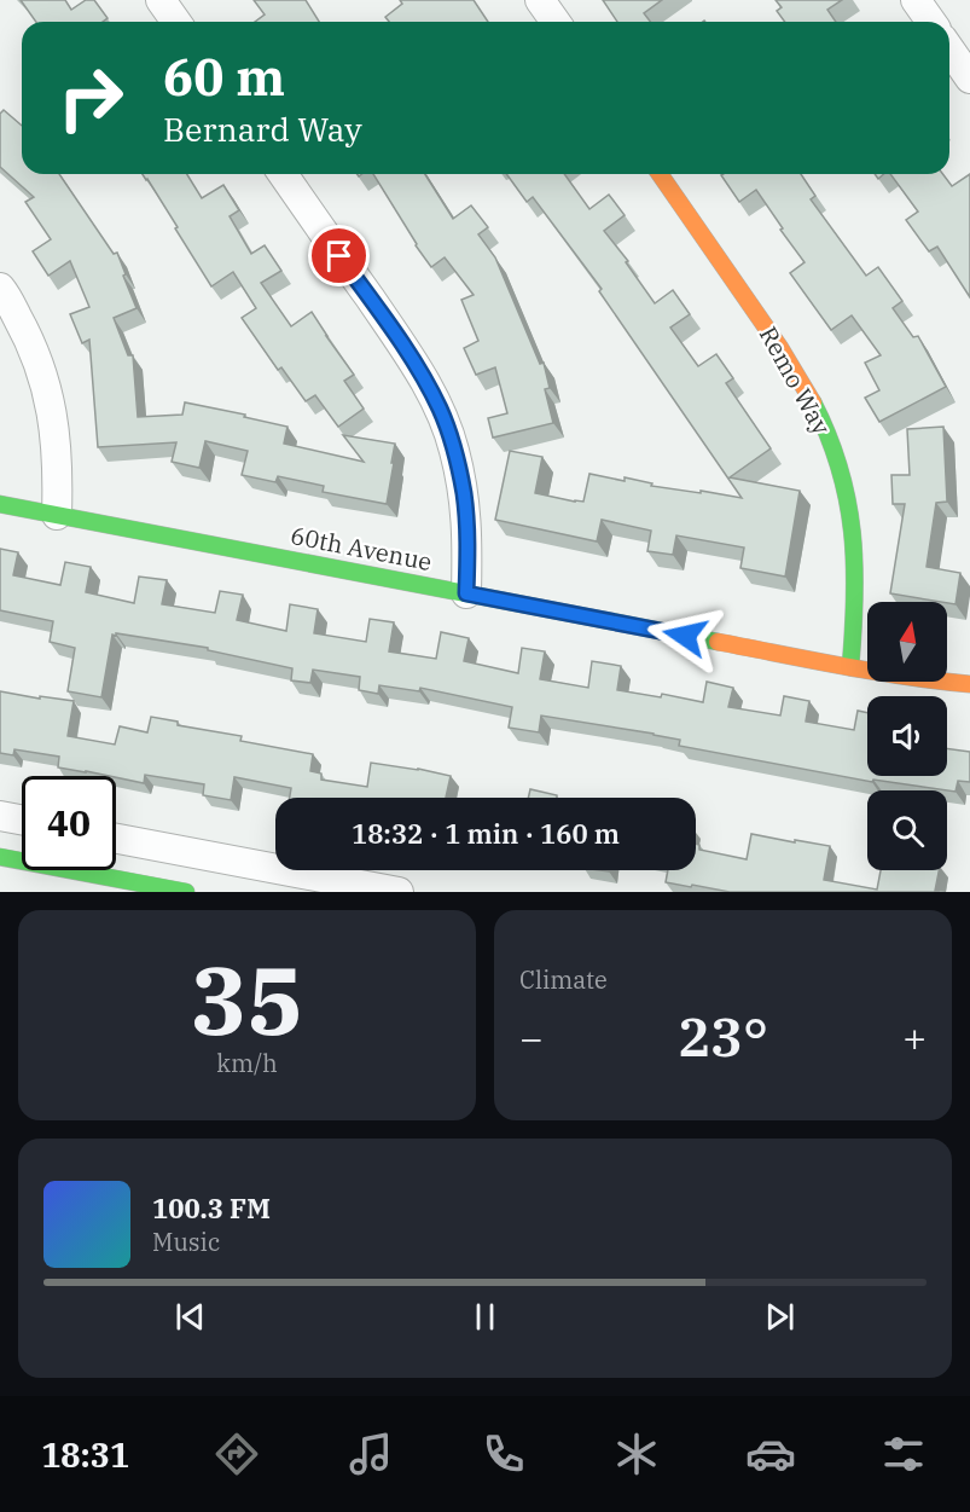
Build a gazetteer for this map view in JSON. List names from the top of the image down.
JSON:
{
  "streets": {
    "street": ["Remo Way", "60th Avenue"]
  },
  "crossings": [
    ["Remo Way", "60th Avenue"]
  ],
  "north": "top",
  "page": {
    "turn": ["60 m", "Bernard Way"],
    "limit": "40",
    "trip": "18:32 · 1 min · 160 m",
    "tile": [
      ["35", "km/h"],
      "Climate"
    ],
    "heat": ["−", "23°", "+"],
    "song": ["100.3 FM", "Music"],
    "tabs": "18:31"
  }
}
